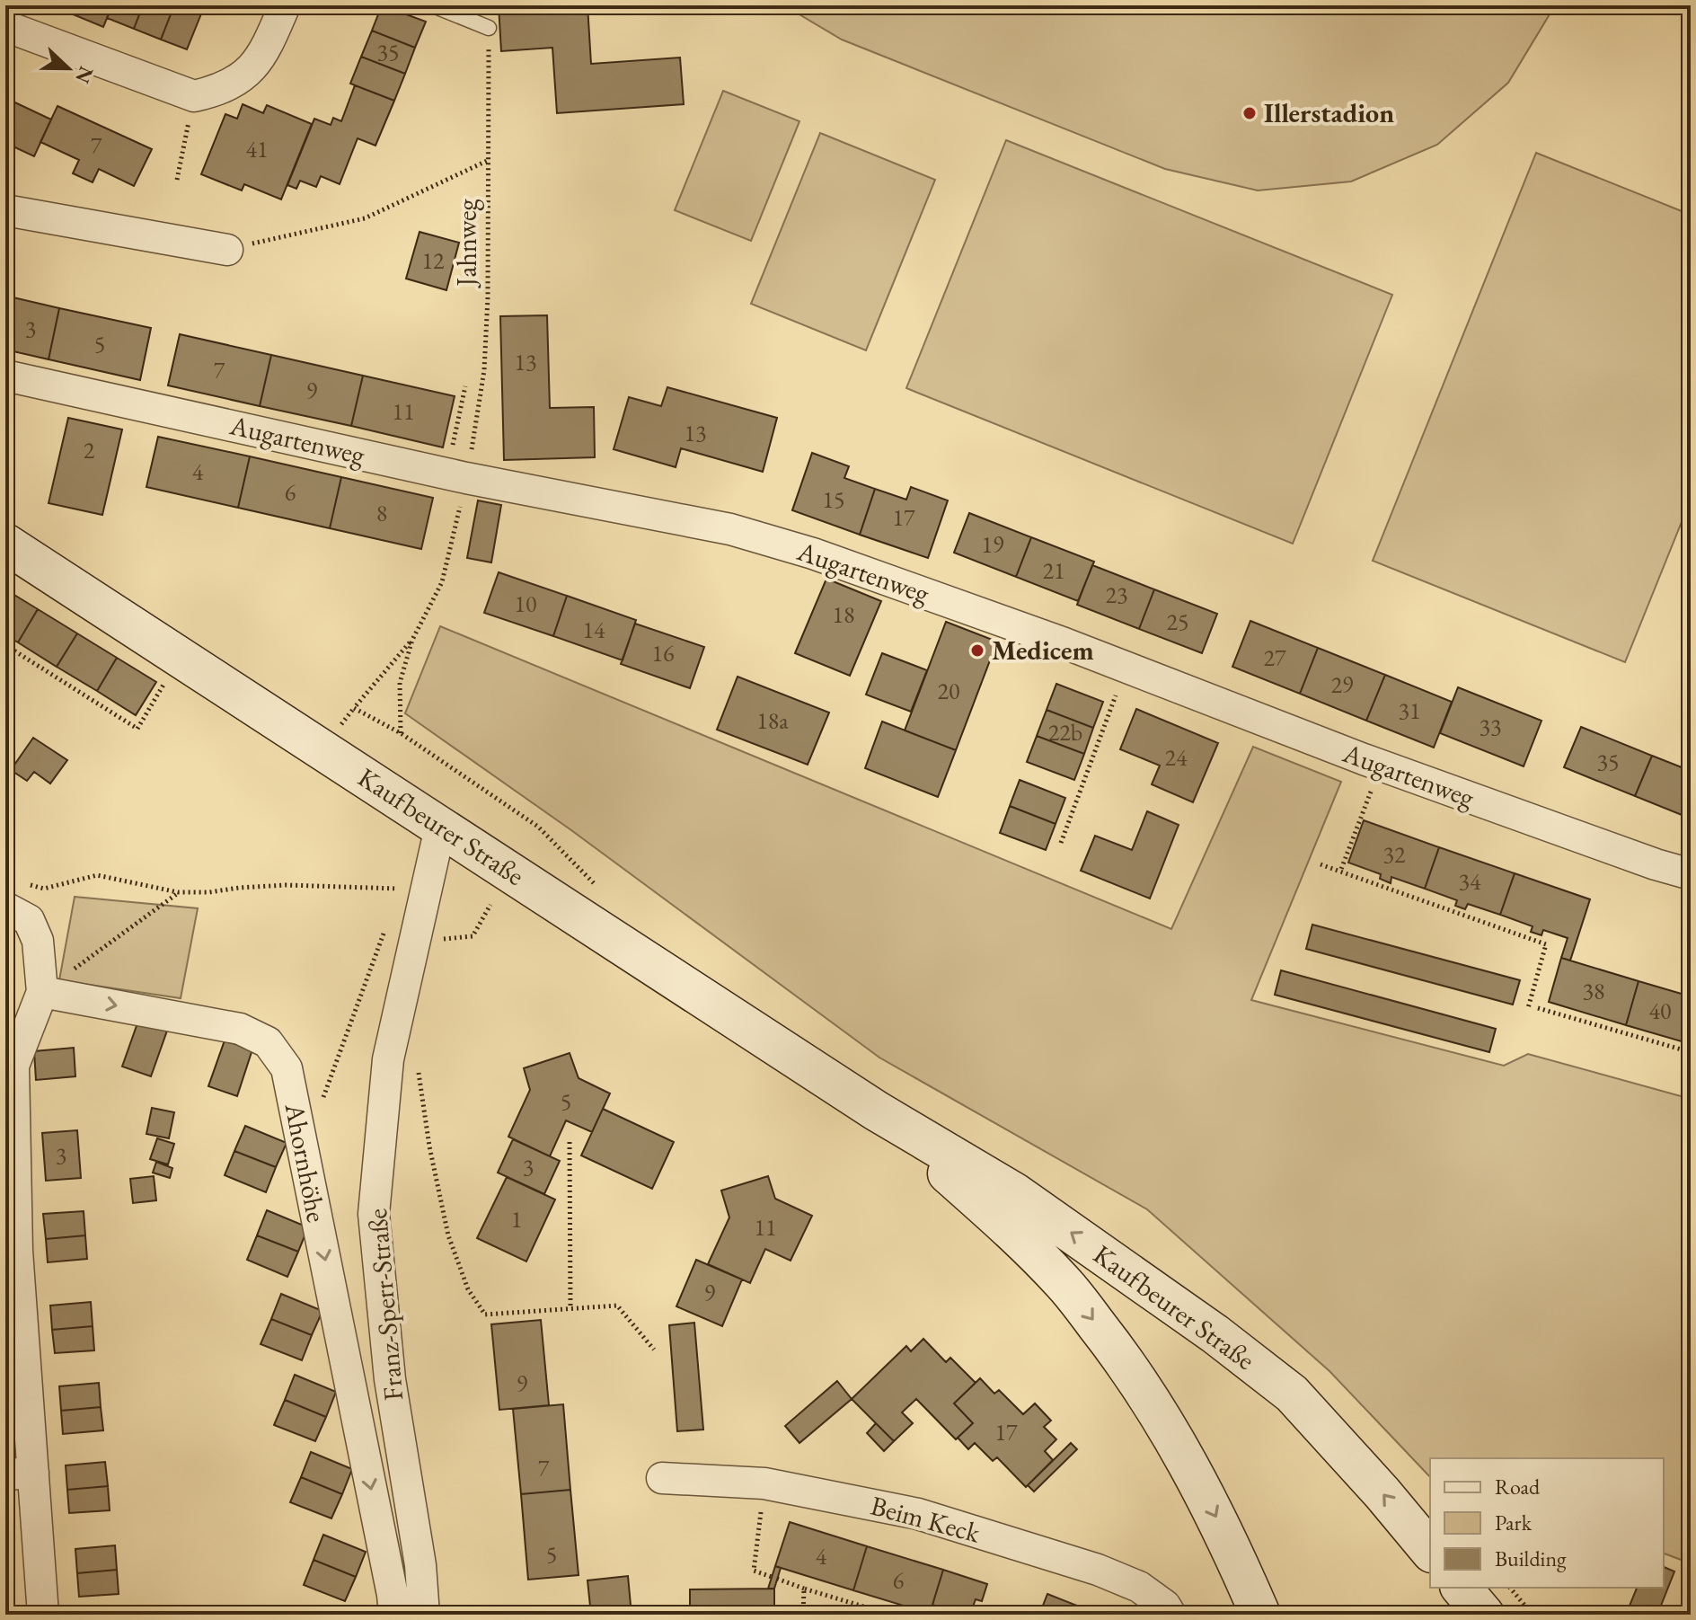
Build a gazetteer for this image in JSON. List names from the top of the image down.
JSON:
{
  "streets": {
    "street": [
      "Augartenweg",
      "Kaufbeurer Straße",
      "Ahornhöhe",
      "Franz-Sperr-Straße",
      "Beim Keck"
    ],
    "path": ["Jahnweg"]
  },
  "crossings": [
    ["Jahnweg", "Augartenweg"],
    ["Kaufbeurer Straße", "Franz-Sperr-Straße"]
  ],
  "one_way": ["Ahornhöhe"],
  "places": ["Illerstadion", "Medicem"],
  "house_numbers": [
    "35",
    "7",
    "41",
    "12",
    "3",
    "5",
    "13",
    "7",
    "9",
    "11",
    "13",
    "2",
    "4",
    "6",
    "15",
    "8",
    "17",
    "19",
    "21",
    "23",
    "10",
    "18",
    "25",
    "14",
    "16",
    "27",
    "29",
    "20",
    "31",
    "18a",
    "33",
    "22b",
    "24",
    "35",
    "32",
    "34",
    "38",
    "40",
    "5",
    "3",
    "3",
    "1",
    "11",
    "9",
    "9",
    "17",
    "7",
    "5",
    "4",
    "6"
  ],
  "legend": ["Road", "Park", "Building"],
  "north": "right"
}
